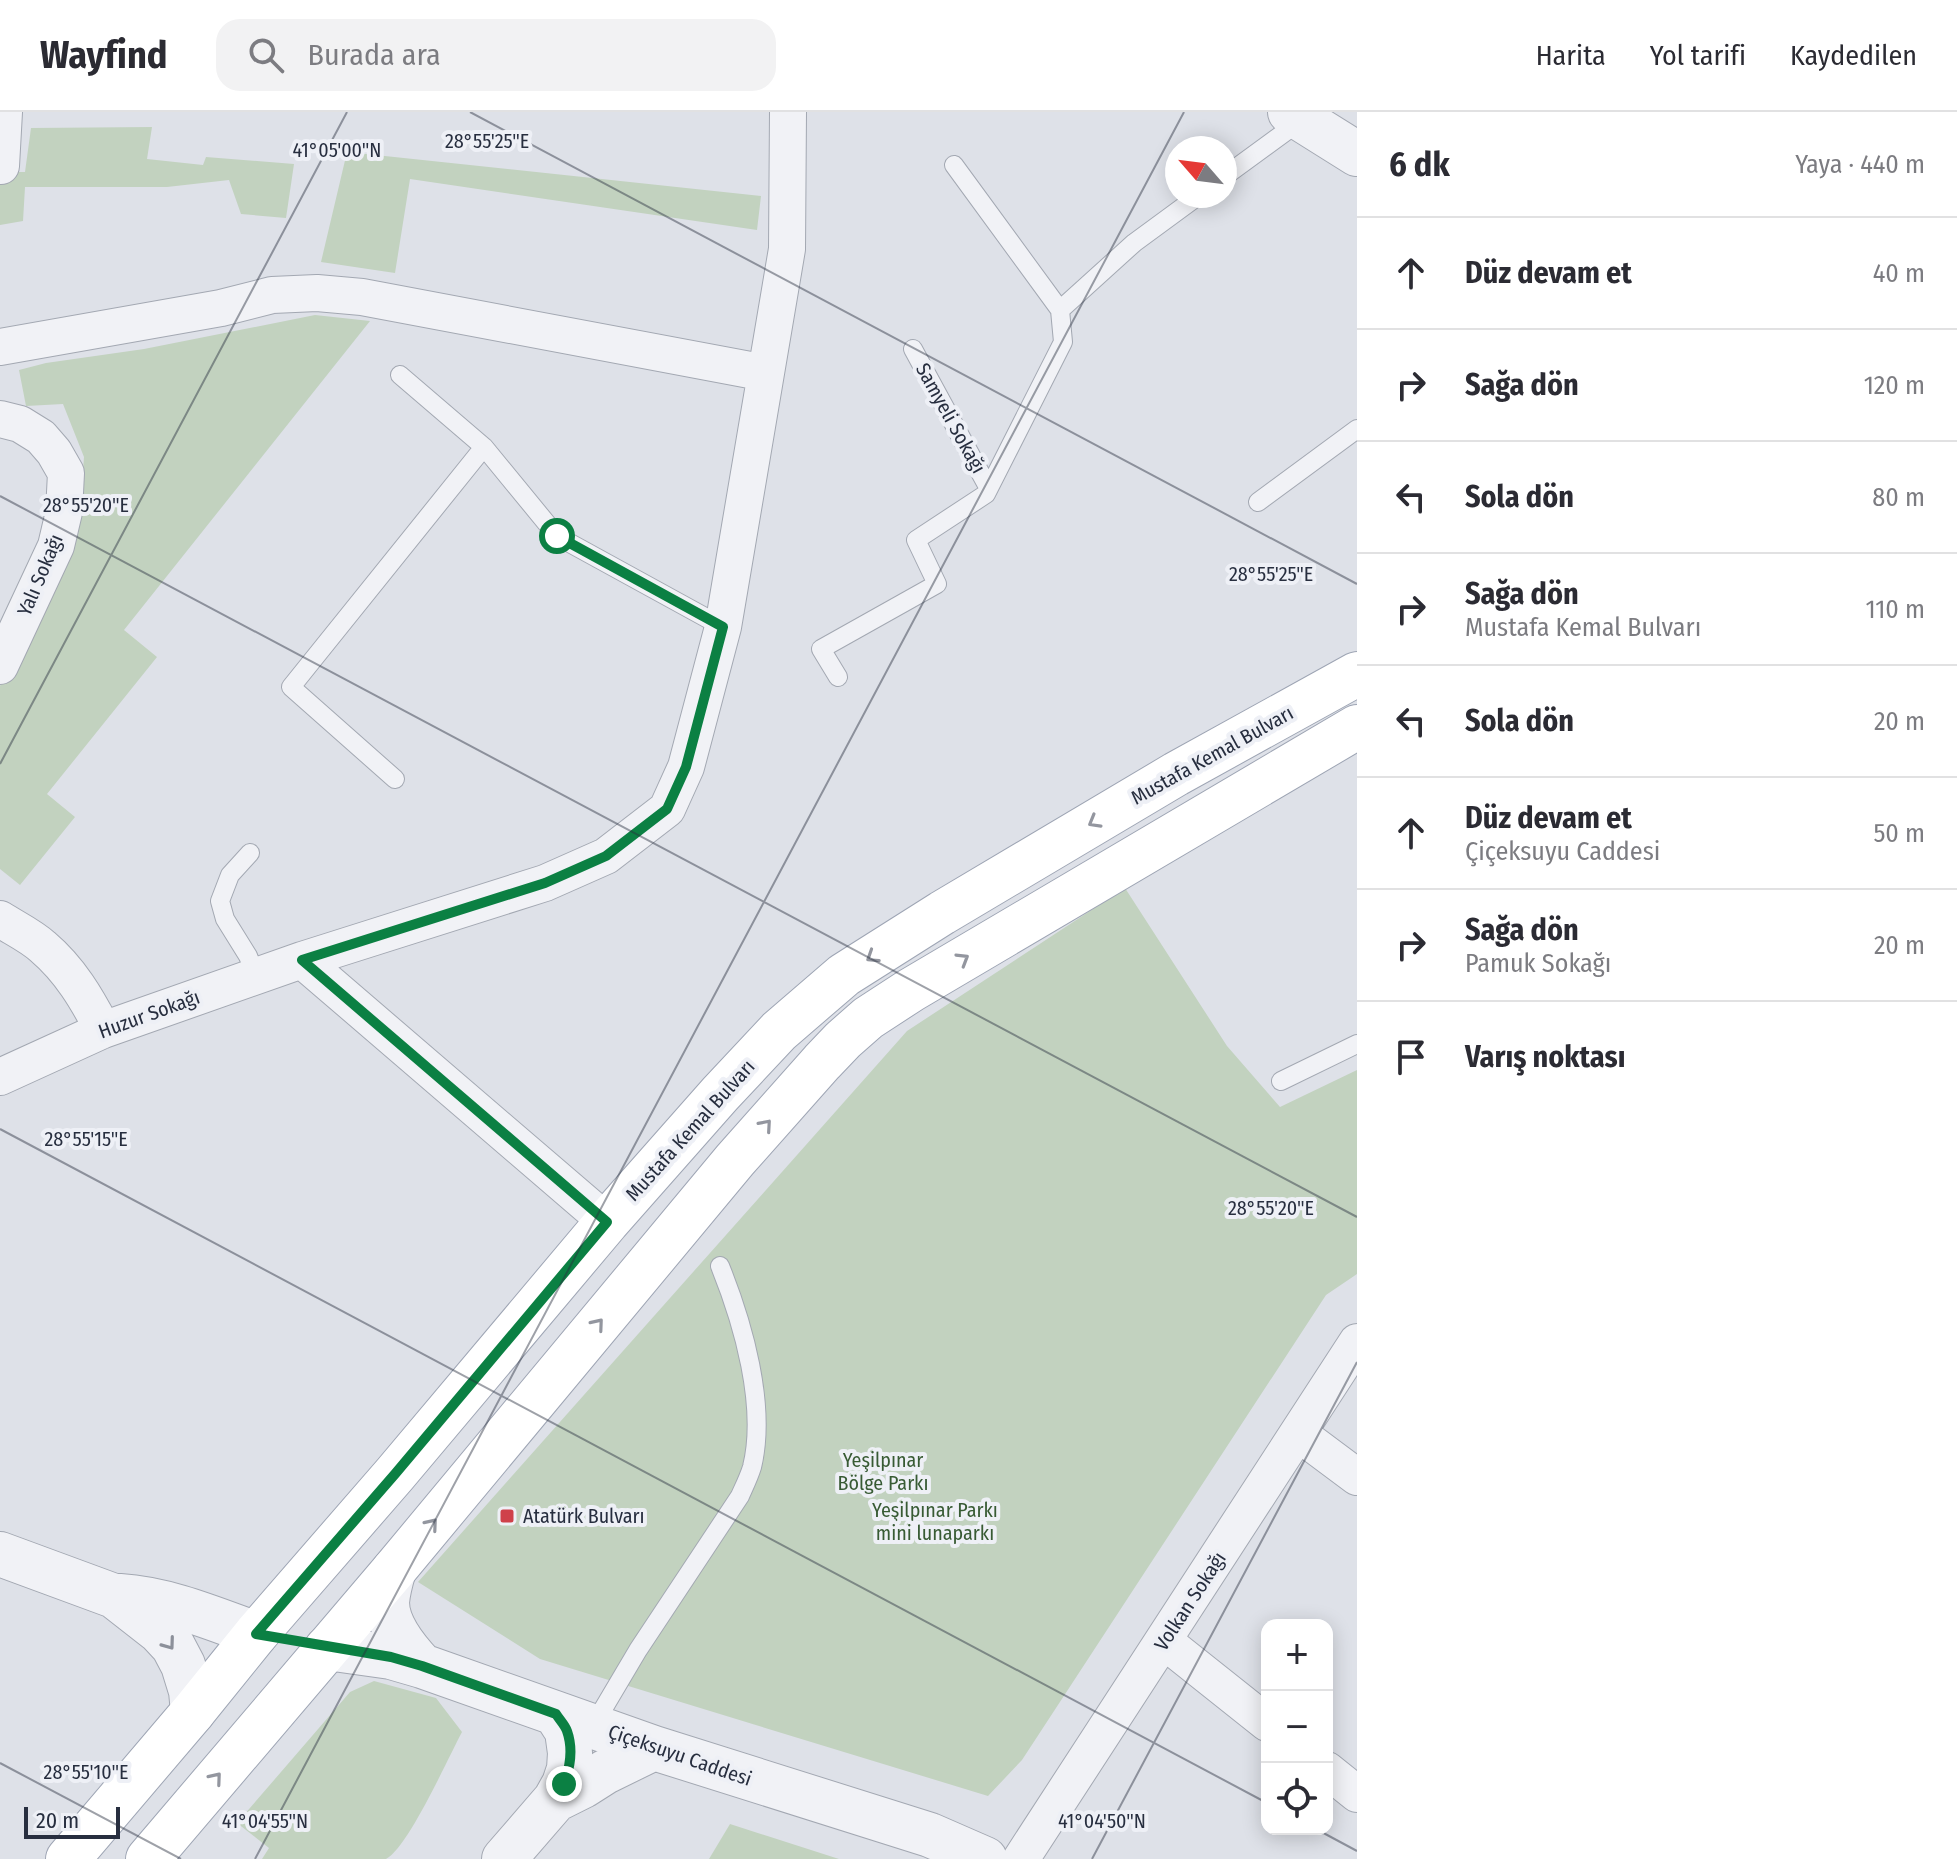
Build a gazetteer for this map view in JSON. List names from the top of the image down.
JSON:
{
  "streets": {
    "main road": ["Mustafa Kemal Bulvarı"],
    "street": [
      "Yalı Sokağı",
      "Huzur Sokağı",
      "Volkan Sokağı",
      "Çiçeksuyu Caddesi"
    ],
    "lane": ["Samyeli Sokağı"]
  },
  "parks": ["Yeşilpınar Bölge Parkı", "Yeşilpınar Parkı mini lunaparkı"],
  "places": {
    "transit": ["Atatürk Bulvarı"]
  },
  "scale_bar": "20 m",
  "north": "top left",
  "page": {
    "header": "Wayfind",
    "search": "Burada ara",
    "nav": ["Harita", "Yol tarifi", "Kaydedilen"],
    "heading": ["6 dk", "Yaya · 440 m"],
    "list": [
      ["Düz devam et", "40 m"],
      ["Sağa dön", "120 m"],
      ["Sola dön", "80 m"],
      ["Sağa dön", "Mustafa Kemal Bulvarı", "110 m"],
      ["Sola dön", "20 m"],
      ["Düz devam et", "Çiçeksuyu Caddesi", "50 m"],
      ["Sağa dön", "Pamuk Sokağı", "20 m"],
      "Varış noktası"
    ],
    "map_buttons": ["+", "−"],
    "scale": "20 m"
  },
  "coordinates": [
    "28°55'25\"E",
    "41°05'00\"N",
    "28°55'20\"E",
    "28°55'15\"E",
    "28°55'10\"E",
    "41°04'55\"N",
    "41°04'50\"N"
  ]
}
